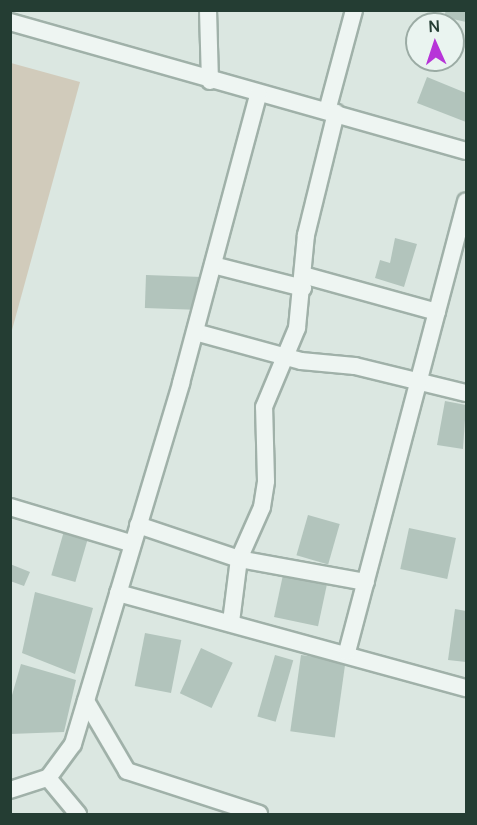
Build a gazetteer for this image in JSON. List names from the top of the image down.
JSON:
{
  "north": "top"
}
